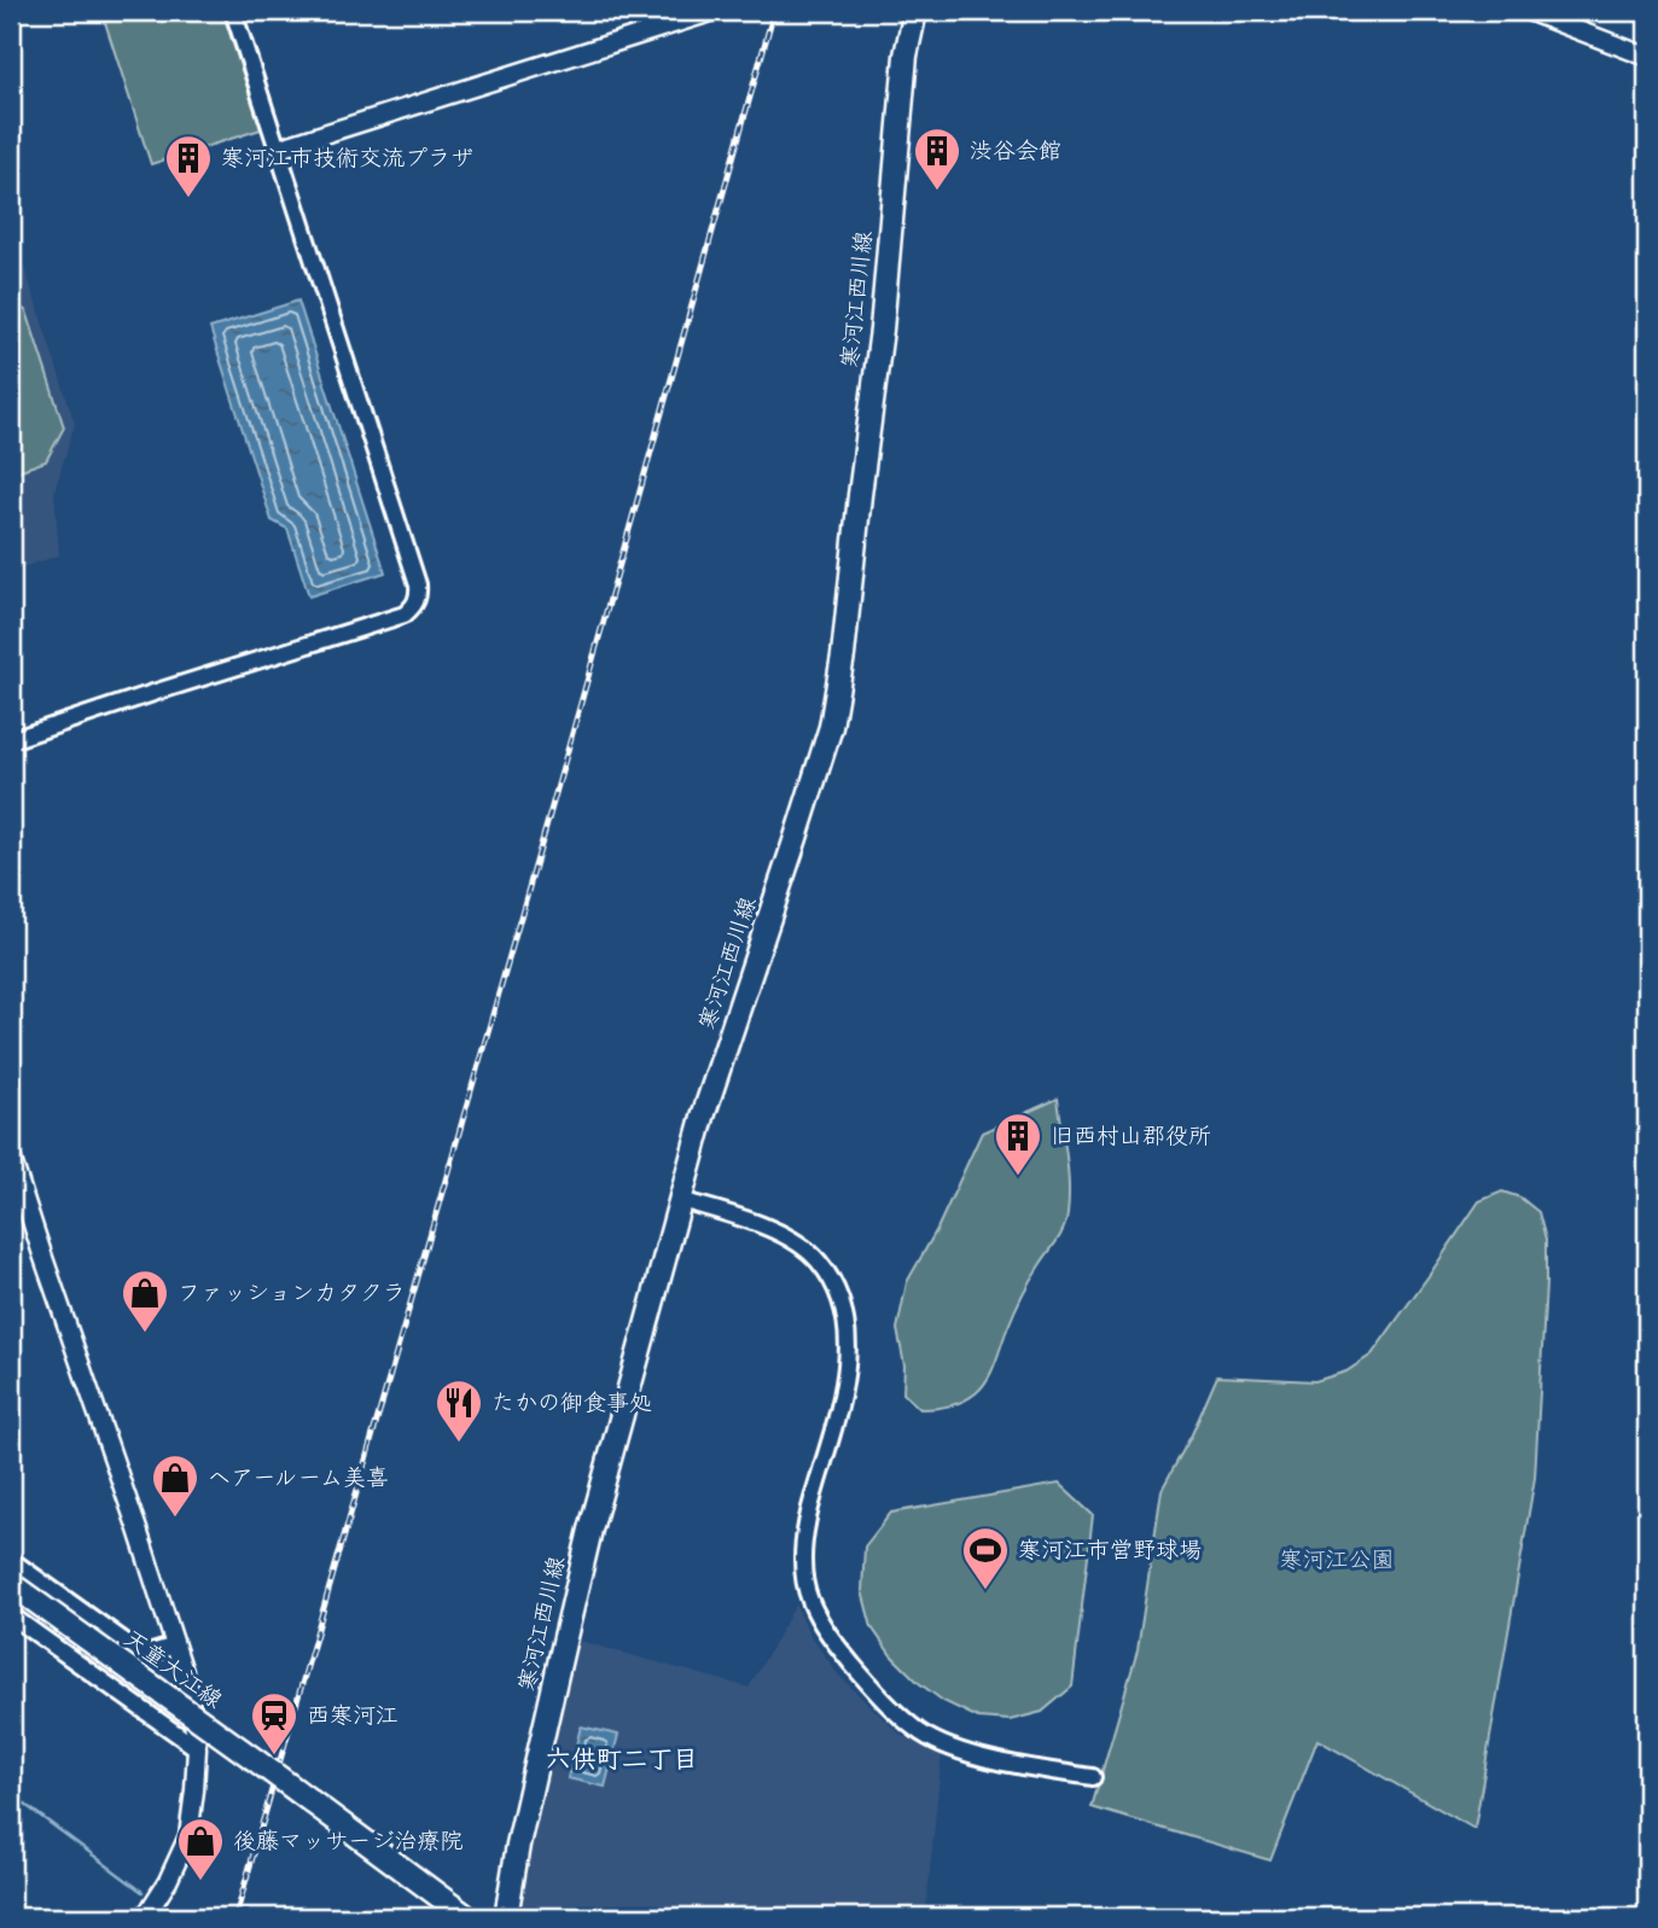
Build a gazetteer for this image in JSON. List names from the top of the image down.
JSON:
{
  "streets": {
    "main road": ["寒河江西川線", "天童大江線"]
  },
  "districts": ["六供町二丁目"],
  "parks": ["寒河江公園"],
  "places": {
    "building": ["渋谷会館", "寒河江市技術交流プラザ", "旧西村山郡役所"],
    "shop": ["ファッションカタクラ", "ヘアールーム美喜", "後藤マッサージ治療院"],
    "restaurant": ["たかの御食事処"],
    "sports": ["寒河江市営野球場"],
    "station": ["西寒河江"]
  }
}
